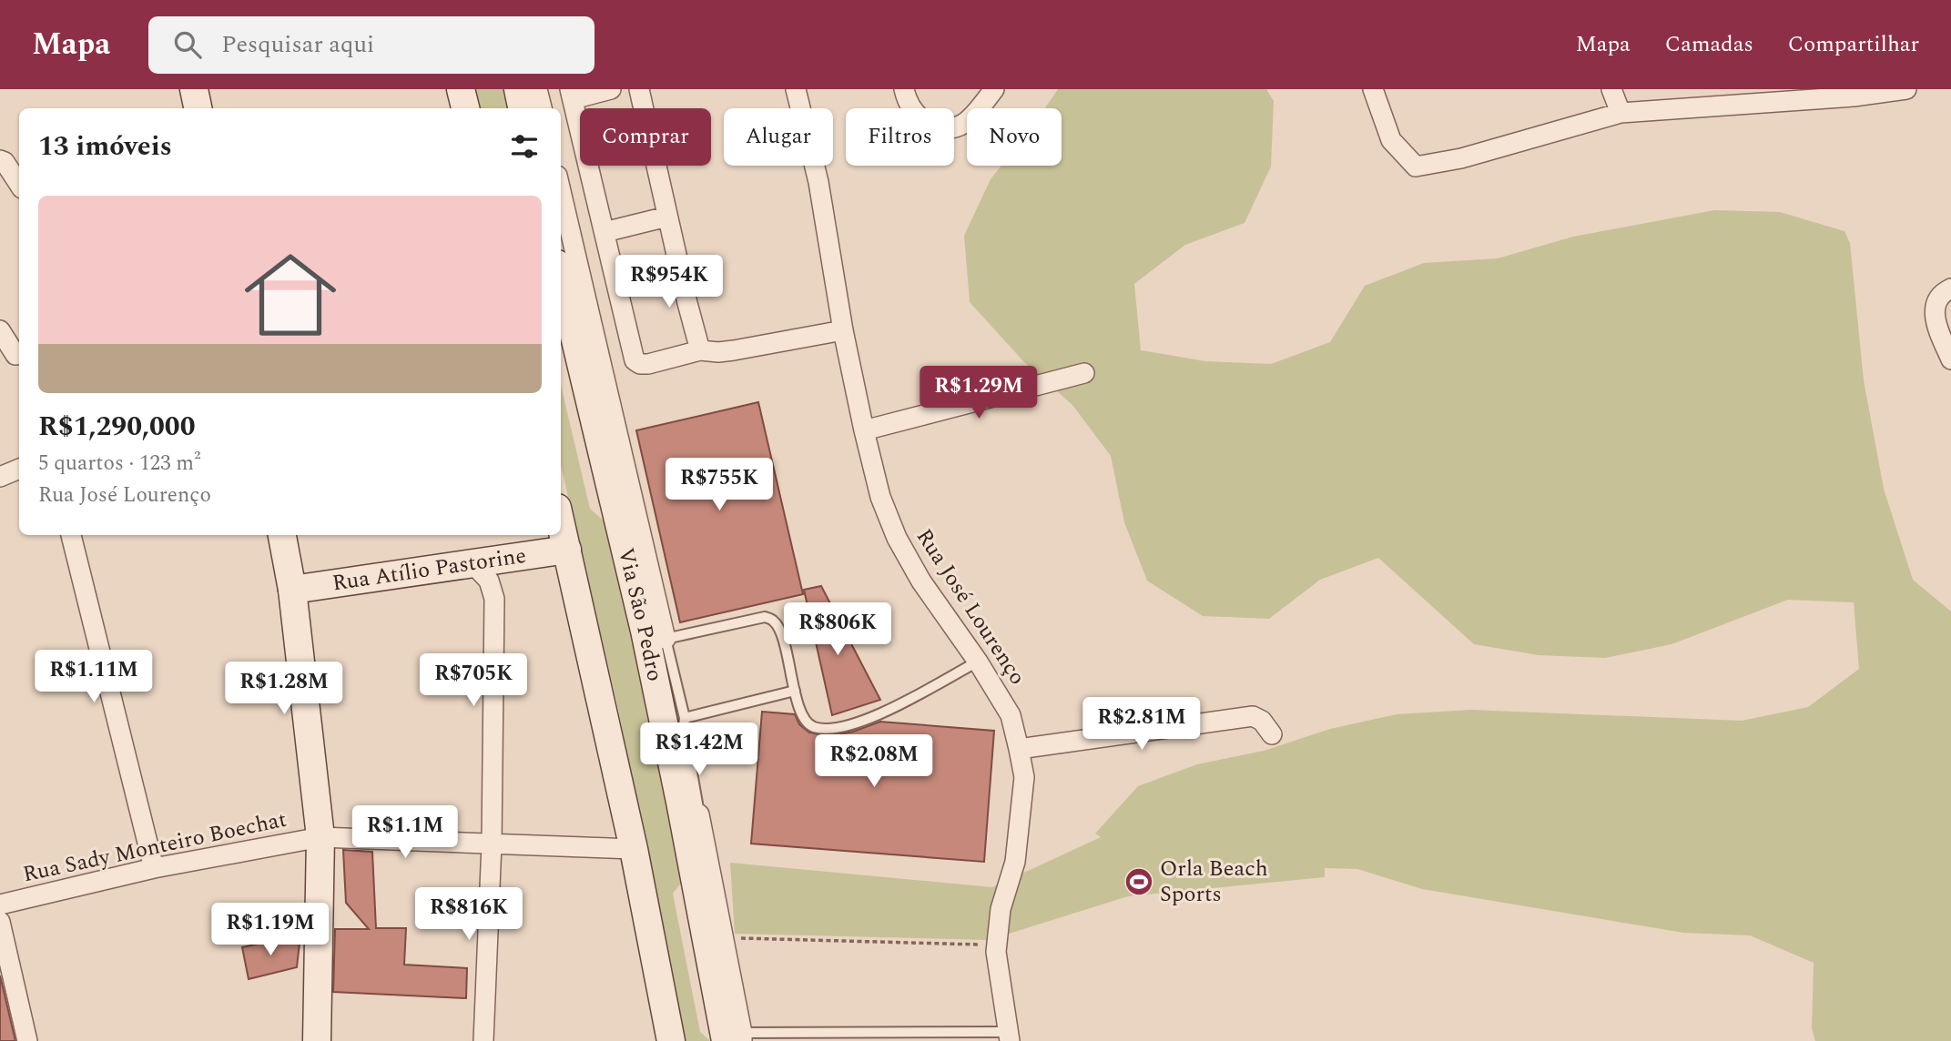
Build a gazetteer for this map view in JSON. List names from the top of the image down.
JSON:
{
  "streets": {
    "main road": ["Rua Atílio Pastorine", "Via São Pedro"],
    "street": ["Rua José Lourenço", "Rua Sady Monteiro Boechat"]
  },
  "places": {
    "sports": ["Orla Beach Sports"]
  },
  "page": {
    "header": "Mapa",
    "search": "Pesquisar aqui",
    "nav": ["Mapa", "Camadas", "Compartilhar"],
    "chip": [
      "Comprar",
      "Alugar",
      "Filtros",
      "Novo"
    ],
    "heading": "13 imóveis",
    "list": [
      {
        "name": "R$1,290,000",
        "note": "5 quartos · 123 m² · Rua José Lourenço"
      }
    ],
    "price": [
      "R$954K",
      "R$1.29M",
      "R$755K",
      "R$806K",
      "R$1.11M",
      "R$705K",
      "R$1.28M",
      "R$2.81M",
      "R$1.42M",
      "R$2.08M",
      "R$1.1M",
      "R$816K",
      "R$1.19M"
    ]
  }
}
